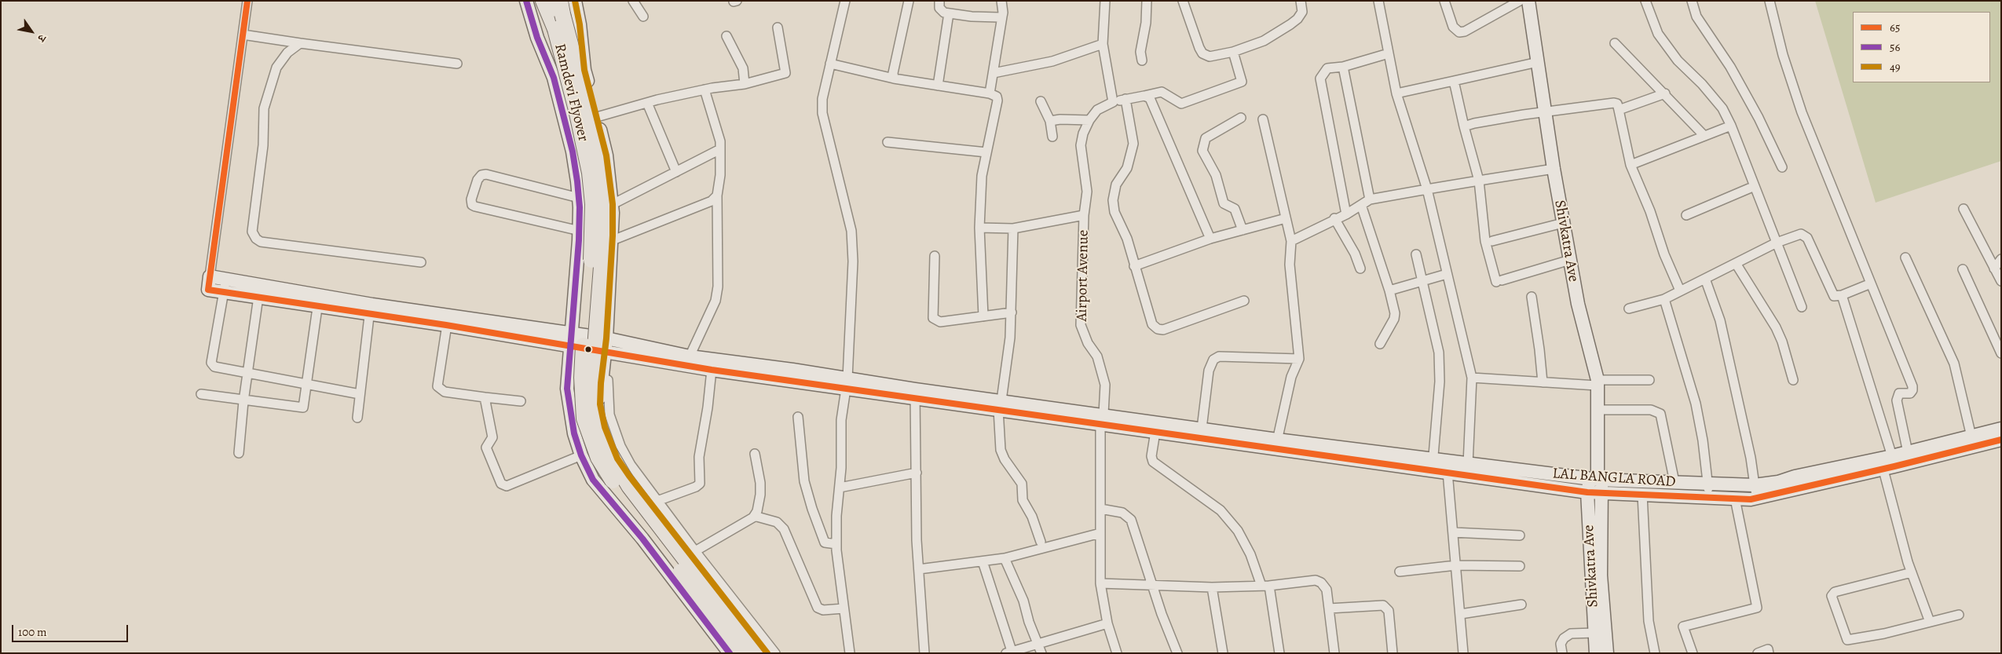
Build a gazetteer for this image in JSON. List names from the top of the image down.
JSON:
{
  "streets": {
    "highway": ["Ramdevi Flyover"],
    "street": ["Shivkatra Ave", "Airport Avenue", "LAL BANGLA ROAD"]
  },
  "crossings": [
    ["Shivkatra Ave", "LAL BANGLA ROAD"],
    ["Airport Avenue", "LAL BANGLA ROAD"]
  ],
  "lines": ["transit line 65", "transit line 56", "transit line 49"],
  "legend": ["65", "56", "49"],
  "scale_bar": "100 m",
  "north": "bottom right"
}
